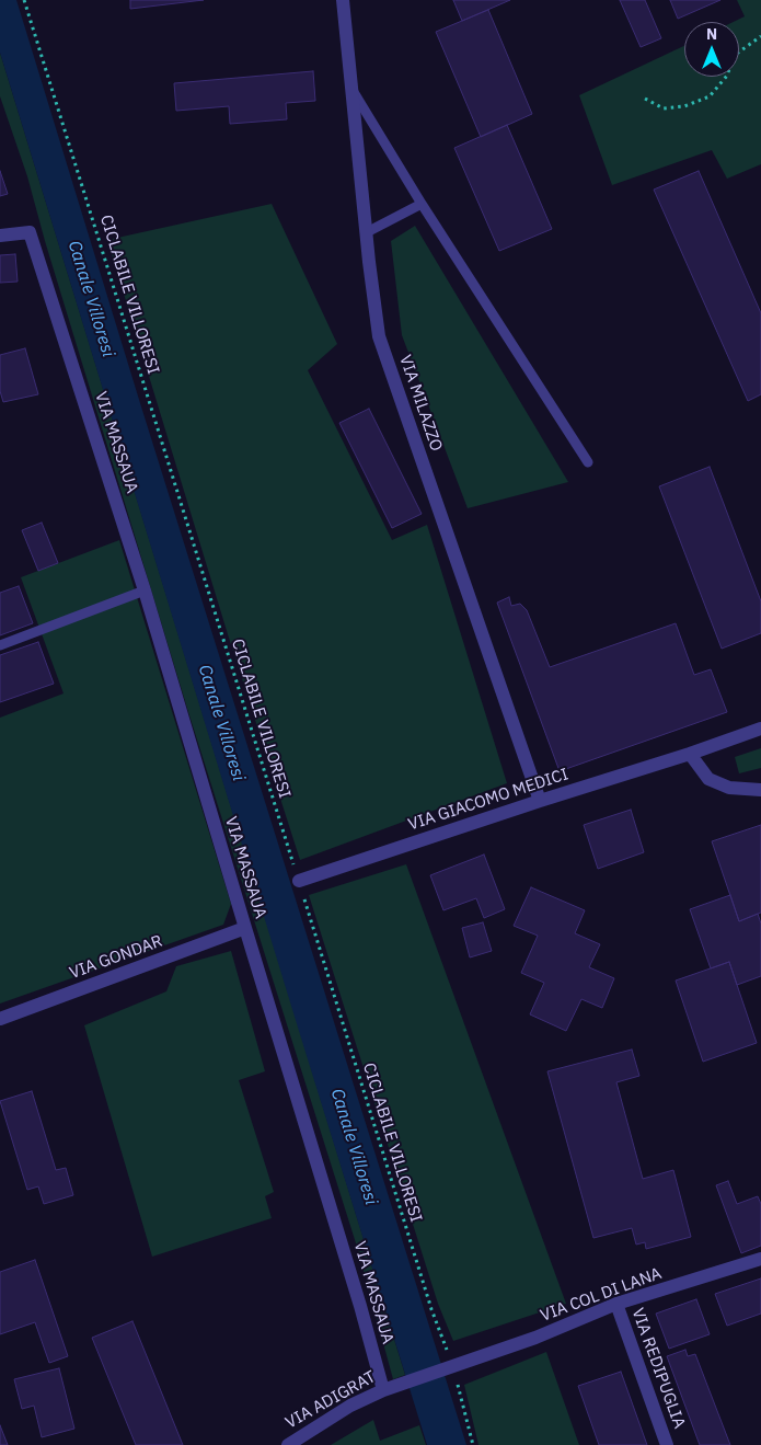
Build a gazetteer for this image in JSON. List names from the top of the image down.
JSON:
{
  "streets": {
    "street": [
      "VIA MILAZZO",
      "VIA MASSAUA",
      "VIA GIACOMO MEDICI",
      "VIA GONDAR",
      "VIA COL DI LANA",
      "VIA REDIPUGLIA",
      "VIA ADIGRAT"
    ],
    "path": ["CICLABILE VILLORESI"]
  },
  "crossings": [
    ["CICLABILE VILLORESI", "VIA GIACOMO MEDICI"],
    ["CICLABILE VILLORESI", "VIA COL DI LANA"],
    ["CICLABILE VILLORESI", "VIA ADIGRAT"],
    ["VIA MILAZZO", "VIA GIACOMO MEDICI"],
    ["VIA MASSAUA", "VIA GONDAR"],
    ["VIA MASSAUA", "VIA ADIGRAT"],
    ["VIA COL DI LANA", "VIA REDIPUGLIA"],
    ["VIA COL DI LANA", "VIA ADIGRAT"]
  ],
  "water": ["Canale Villoresi"],
  "north": "top"
}
